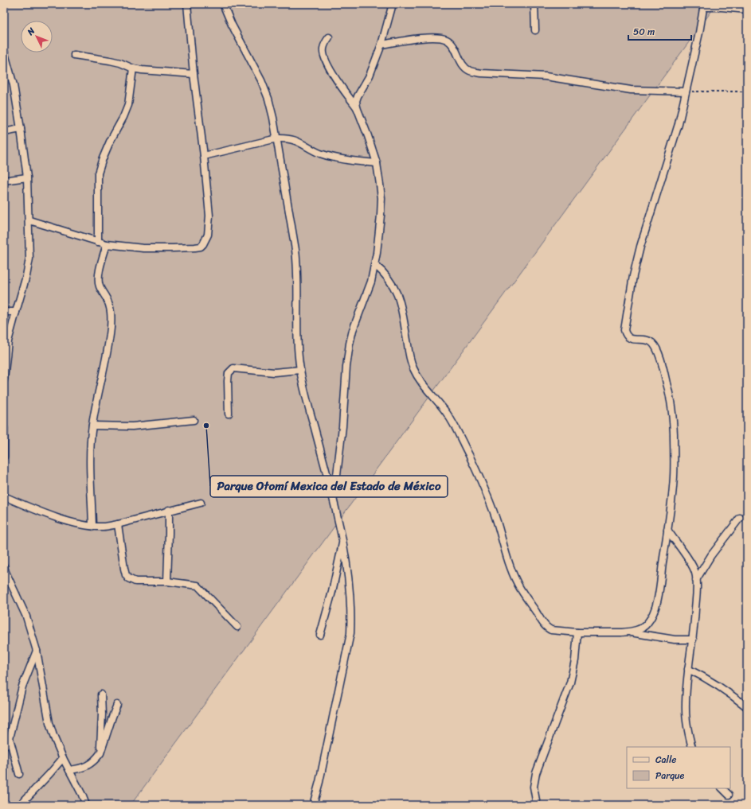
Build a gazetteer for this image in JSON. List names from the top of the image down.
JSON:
{
  "places": ["Parque Otomí Mexica del Estado de México"],
  "legend": ["Calle", "Parque"],
  "scale_bar": "50 m",
  "north": "top left"
}
